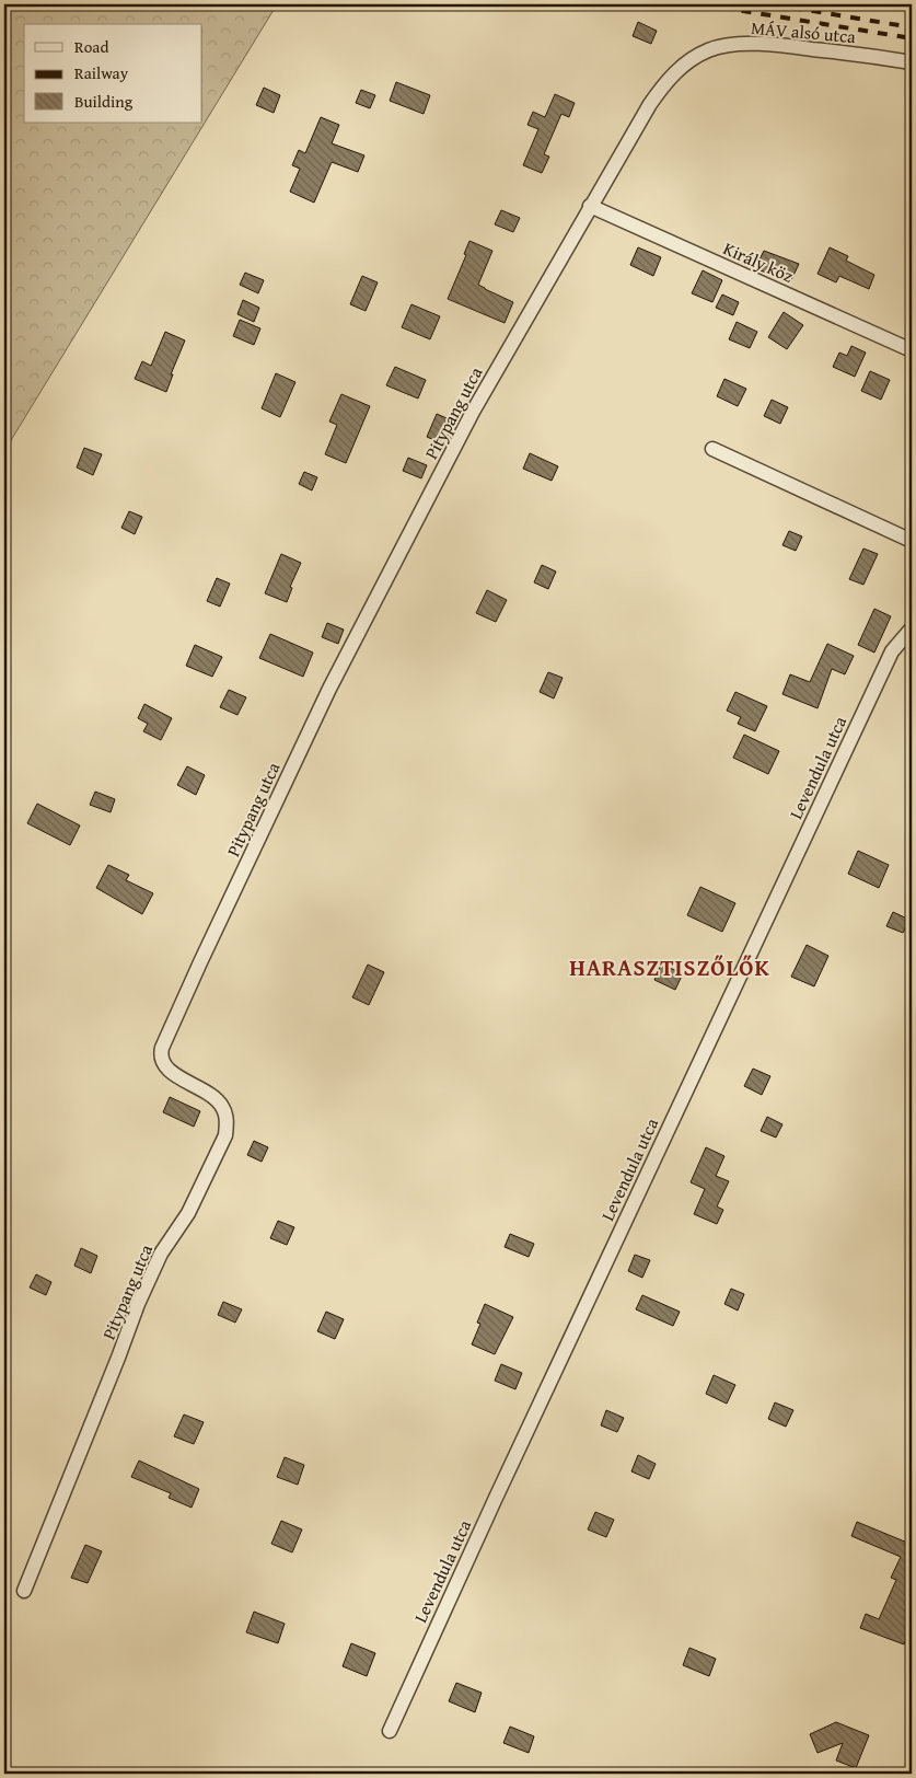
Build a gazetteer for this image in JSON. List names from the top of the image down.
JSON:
{
  "streets": {
    "street": [
      "MÁV alsó utca",
      "Király köz",
      "Pitypang utca",
      "Levendula utca"
    ]
  },
  "crossings": [
    ["MÁV alsó utca", "Pitypang utca"],
    ["Király köz", "Pitypang utca"]
  ],
  "districts": ["HARASZTISZŐLŐK"],
  "legend": ["Road", "Railway", "Building"]
}
